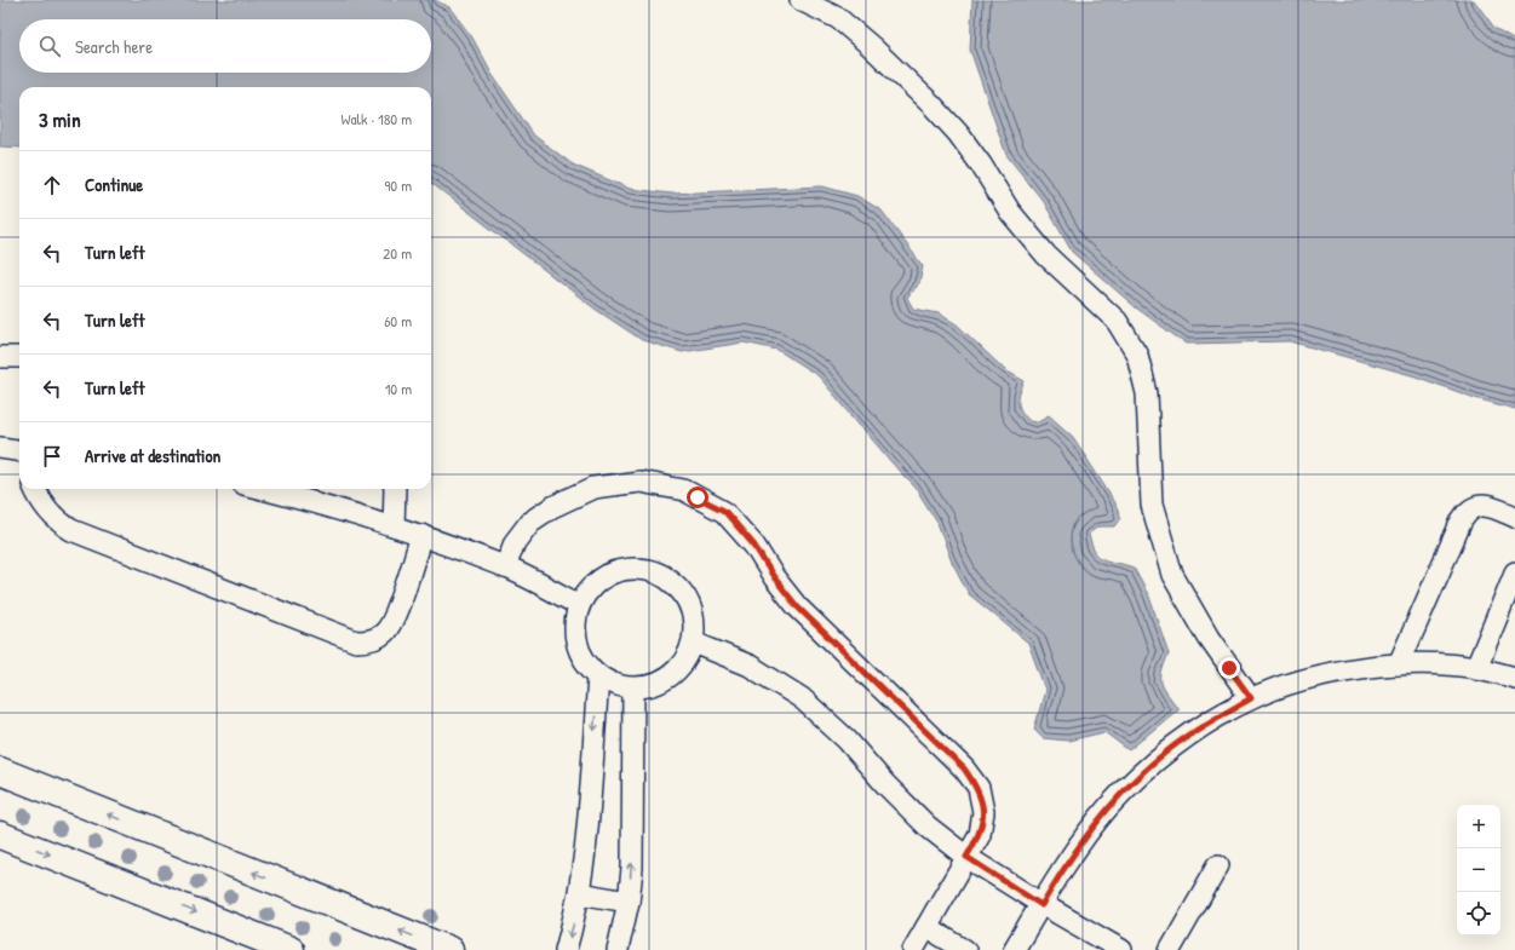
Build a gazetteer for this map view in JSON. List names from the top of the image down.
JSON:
{
  "page": {
    "search": "Search here",
    "heading": ["3 min", "Walk · 180 m"],
    "list": [
      ["Continue", "90 m"],
      ["Turn left", "20 m"],
      ["Turn left", "60 m"],
      ["Turn left", "10 m"],
      "Arrive at destination"
    ],
    "map_buttons": ["+", "−"]
  }
}
